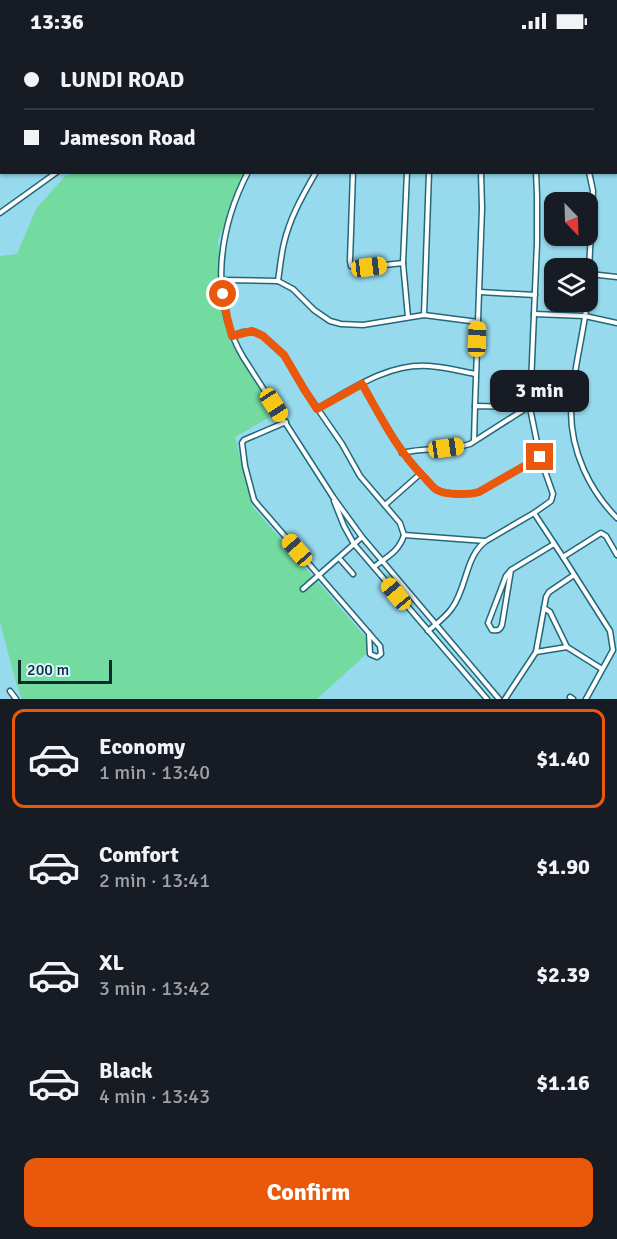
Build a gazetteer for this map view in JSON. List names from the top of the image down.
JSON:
{
  "scale_bar": "200 m",
  "north": "bottom right",
  "page": {
    "status": "13:36",
    "banner": ["LUNDI ROAD", "Jameson Road"],
    "bubble": "3 min",
    "scale": "200 m",
    "list": [
      {
        "name": "Economy",
        "note": "1 min · 13:40",
        "value": "$1.40"
      },
      {
        "name": "Comfort",
        "note": "2 min · 13:41",
        "value": "$1.90"
      },
      {
        "name": "XL",
        "note": "3 min · 13:42",
        "value": "$2.39"
      },
      {
        "name": "Black",
        "note": "4 min · 13:43",
        "value": "$1.16"
      }
    ],
    "buttons": "Confirm"
  }
}
